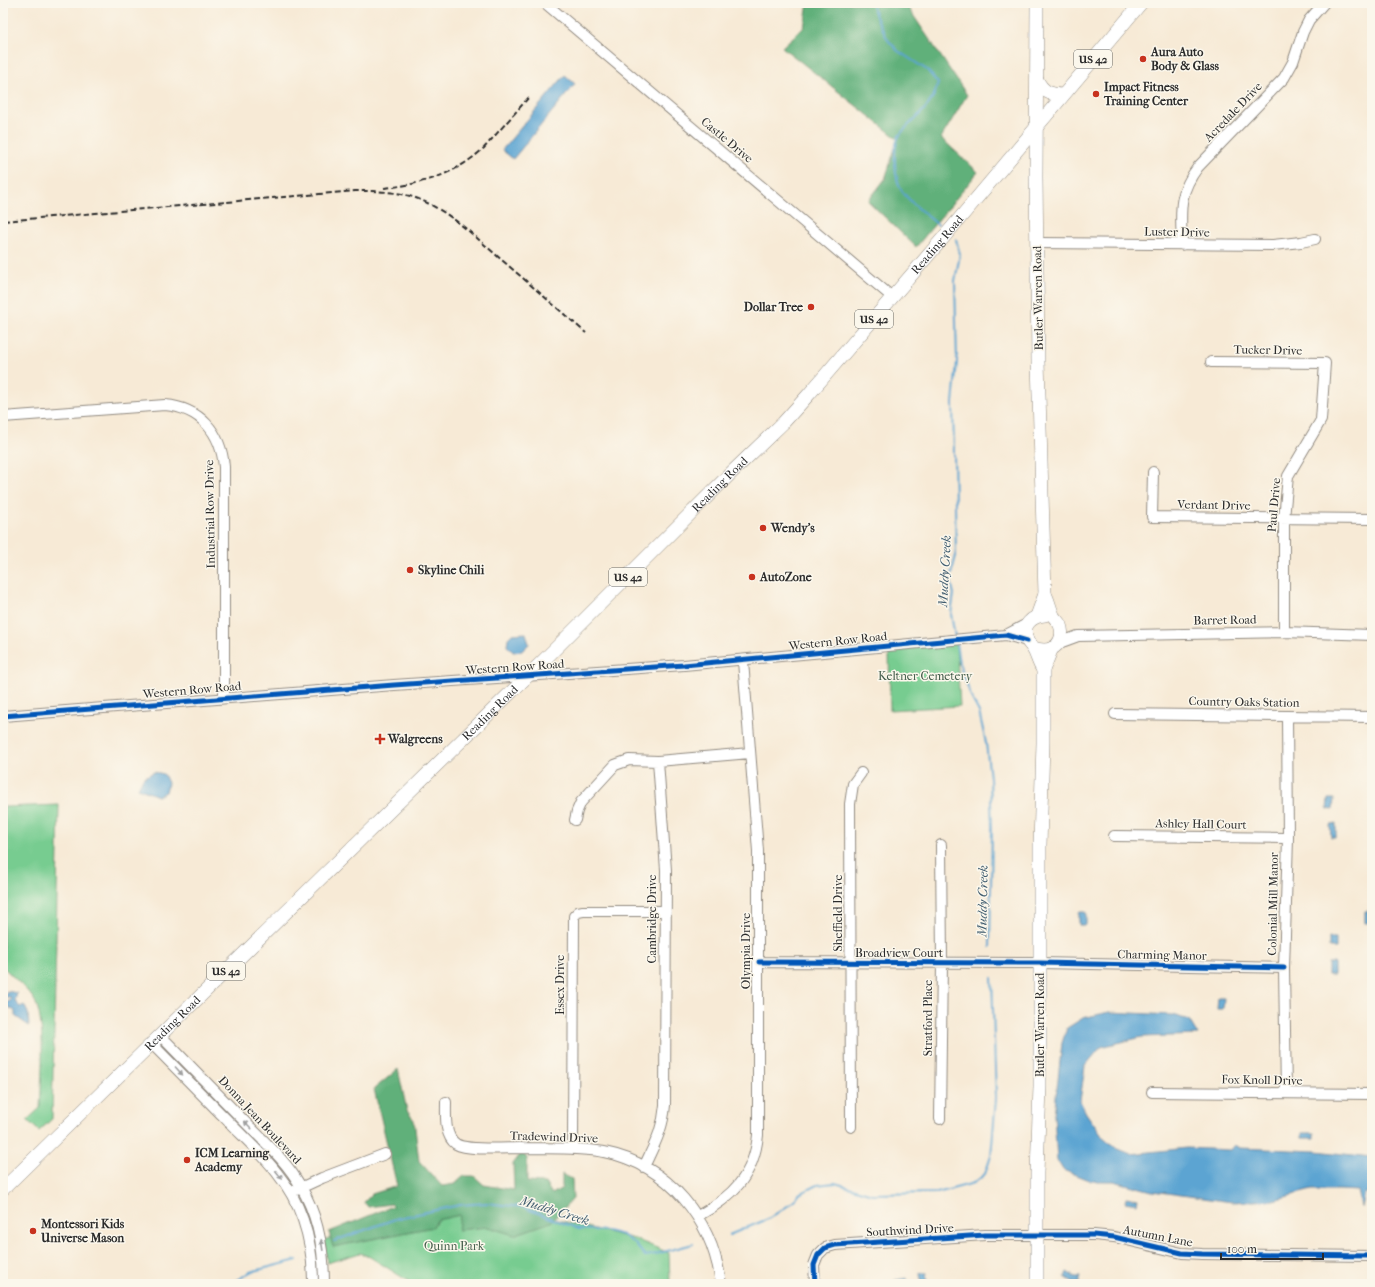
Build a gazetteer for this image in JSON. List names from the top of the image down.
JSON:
{
  "streets": {
    "main road": ["US 42", "Reading Road", "Butler Warren Road"],
    "street": [
      "Acredale Drive",
      "Castle Drive",
      "Luster Drive",
      "Tucker Drive",
      "Verdant Drive",
      "Paul Drive",
      "Industrial Row Drive",
      "Barret Road",
      "Western Row Road",
      "Country Oaks Station",
      "Ashley Hall Court",
      "Colonial Mill Manor",
      "Sheffield Drive",
      "Cambridge Drive",
      "Olympia Drive",
      "Broadview Court",
      "Charming Manor",
      "Essex Drive",
      "Stratford Place",
      "Fox Knoll Drive",
      "Donna Jean Boulevard",
      "Tradewind Drive",
      "Southwind Drive",
      "Autumn Lane"
    ]
  },
  "crossings": [
    ["US 42", "Reading Road"],
    ["US 42", "Butler Warren Road"],
    ["Acredale Drive", "Luster Drive"],
    ["Castle Drive", "Reading Road"],
    ["Luster Drive", "Butler Warren Road"],
    ["Reading Road", "Butler Warren Road"],
    ["Reading Road", "Western Row Road"],
    ["Reading Road", "Donna Jean Boulevard"],
    ["Butler Warren Road", "Barret Road"],
    ["Butler Warren Road", "Western Row Road"],
    ["Butler Warren Road", "Broadview Court"],
    ["Butler Warren Road", "Charming Manor"],
    ["Butler Warren Road", "Southwind Drive"],
    ["Butler Warren Road", "Autumn Lane"],
    ["Tucker Drive", "Paul Drive"],
    ["Verdant Drive", "Paul Drive"],
    ["Paul Drive", "Barret Road"],
    ["Industrial Row Drive", "Western Row Road"],
    ["Barret Road", "Western Row Road"],
    ["Western Row Road", "Olympia Drive"],
    ["Country Oaks Station", "Colonial Mill Manor"],
    ["Ashley Hall Court", "Colonial Mill Manor"],
    ["Colonial Mill Manor", "Charming Manor"],
    ["Colonial Mill Manor", "Fox Knoll Drive"],
    ["Sheffield Drive", "Broadview Court"],
    ["Cambridge Drive", "Essex Drive"],
    ["Cambridge Drive", "Tradewind Drive"],
    ["Olympia Drive", "Broadview Court"],
    ["Olympia Drive", "Tradewind Drive"],
    ["Broadview Court", "Charming Manor"],
    ["Broadview Court", "Stratford Place"],
    ["Essex Drive", "Tradewind Drive"],
    ["Southwind Drive", "Autumn Lane"]
  ],
  "water": ["Muddy Creek"],
  "parks": ["Keltner Cemetery", "Quinn Park"],
  "places": {
    "other": [
      "Aura Auto Body & Glass",
      "Impact Fitness Training Center",
      "Dollar Tree",
      "Wendy's",
      "Skyline Chili",
      "AutoZone",
      "ICM Learning Academy",
      "Montessori Kids Universe Mason"
    ],
    "health": ["Walgreens"]
  },
  "scale_bar": "100 m"
}
